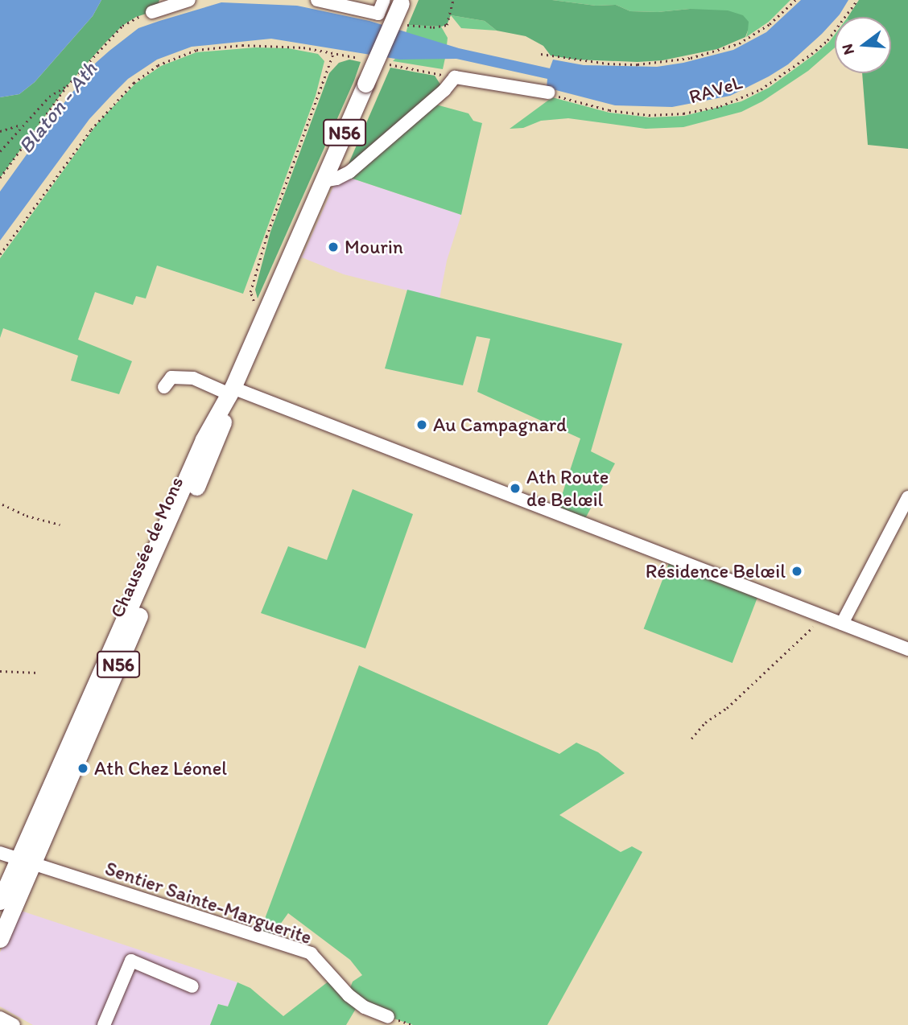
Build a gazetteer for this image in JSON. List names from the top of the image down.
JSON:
{
  "streets": {
    "main road": ["N56", "Chaussée de Mons"],
    "street": ["Sentier Sainte-Marguerite"],
    "path": ["RAVeL"]
  },
  "crossings": [
    ["Chaussée de Mons", "Sentier Sainte-Marguerite"]
  ],
  "water": ["Blaton - Ath"],
  "places": [
    "Mourin",
    "Au Campagnard",
    "Ath Route de Belœil",
    "Résidence Belœil",
    "Ath Chez Léonel"
  ],
  "north": "left"
}
